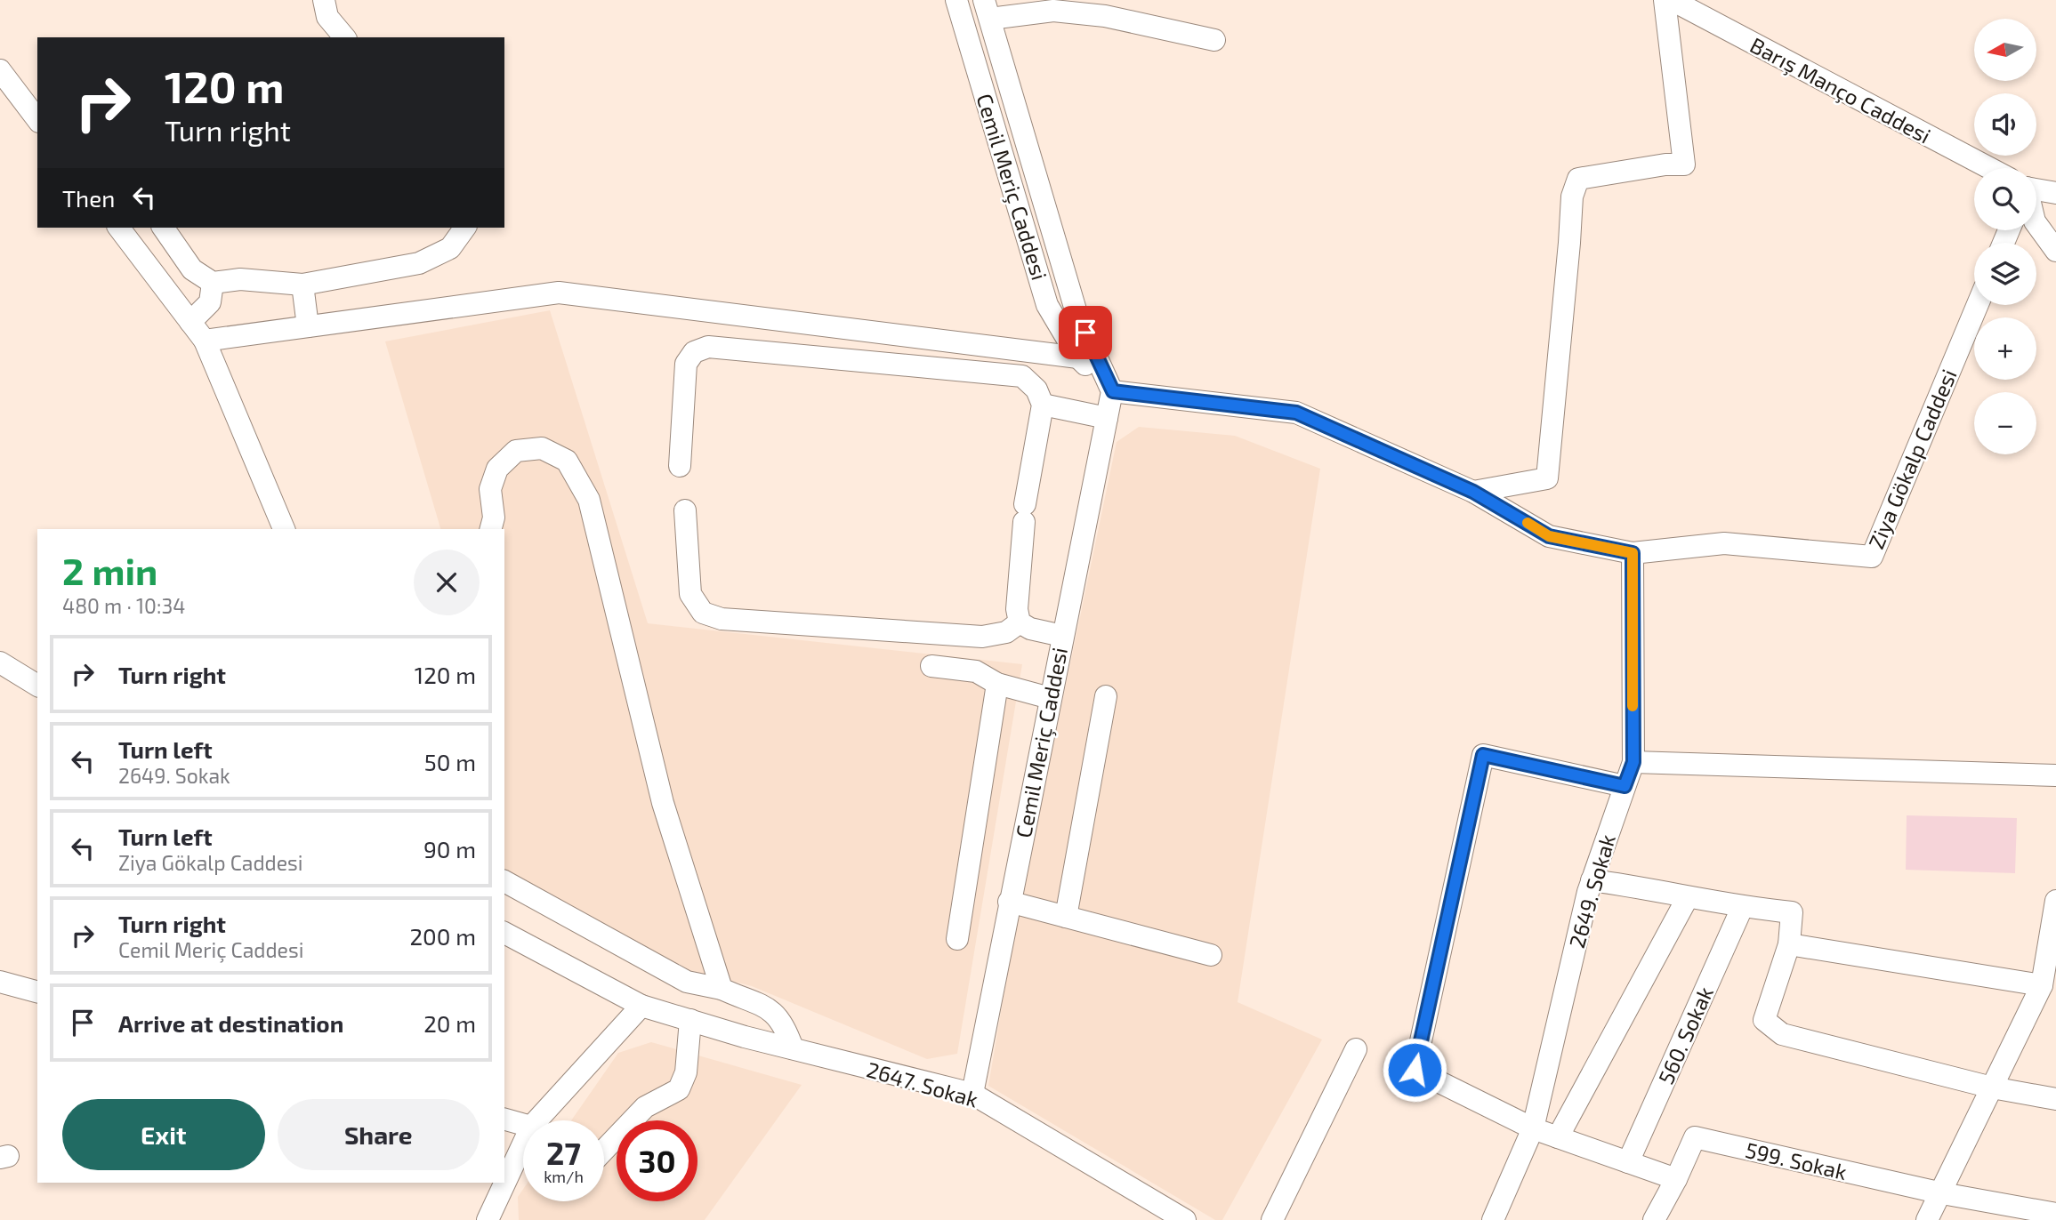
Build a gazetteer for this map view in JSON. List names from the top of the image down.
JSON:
{
  "streets": {
    "street": [
      "Barış Manço Caddesi",
      "Cemil Meriç Caddesi",
      "Ziya Gökalp Caddesi",
      "2649. Sokak",
      "560. Sokak",
      "2647. Sokak",
      "599. Sokak"
    ]
  },
  "crossings": [
    ["Cemil Meriç Caddesi", "Ziya Gökalp Caddesi"],
    ["Cemil Meriç Caddesi", "2647. Sokak"],
    ["Ziya Gökalp Caddesi", "2649. Sokak"]
  ],
  "north": "left",
  "page": {
    "map_buttons": ["+", "−"],
    "turn": ["120 m", "Turn right"],
    "then": "Then",
    "heading": ["2 min", "480 m · 10:34"],
    "list": [
      {
        "name": "Turn right",
        "value": "120 m"
      },
      {
        "name": "Turn left",
        "note": "2649. Sokak",
        "value": "50 m"
      },
      {
        "name": "Turn left",
        "note": "Ziya Gökalp Caddesi",
        "value": "90 m"
      },
      {
        "name": "Turn right",
        "note": "Cemil Meriç Caddesi",
        "value": "200 m"
      },
      {
        "name": "Arrive at destination",
        "value": "20 m"
      }
    ],
    "buttons": ["Exit", "Share"],
    "speed": "27 km/h",
    "limit": "30"
  }
}
